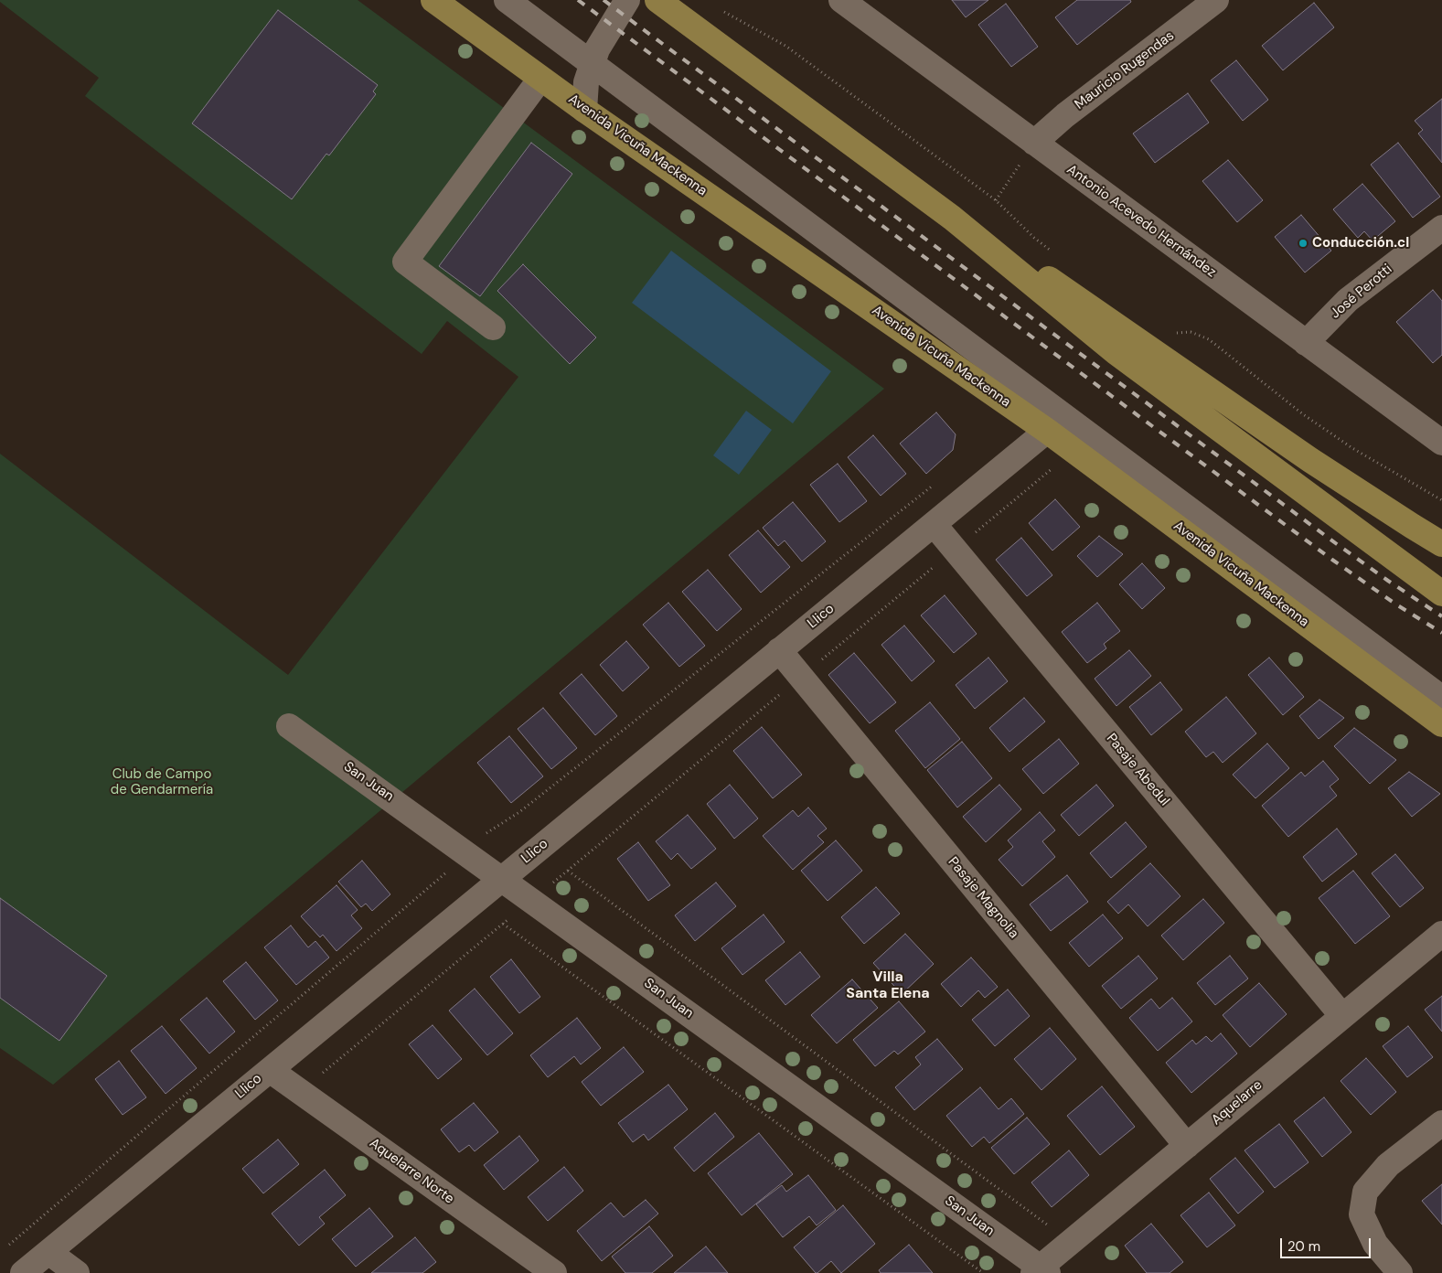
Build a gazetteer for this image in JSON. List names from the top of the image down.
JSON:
{
  "streets": {
    "main road": ["Avenida Vicuña Mackenna"],
    "street": [
      "Mauricio Rugendas",
      "Antonio Acevedo Hernández",
      "José Perotti",
      "Llico",
      "Pasaje Abedul",
      "San Juan",
      "Pasaje Magnolia",
      "Aquelarre",
      "Aquelarre Norte"
    ]
  },
  "crossings": [
    ["Mauricio Rugendas", "Antonio Acevedo Hernández"],
    ["Avenida Vicuña Mackenna", "Llico"],
    ["Antonio Acevedo Hernández", "José Perotti"],
    ["Llico", "Pasaje Abedul"],
    ["Llico", "San Juan"],
    ["Llico", "Pasaje Magnolia"],
    ["Llico", "Aquelarre Norte"],
    ["Pasaje Abedul", "Aquelarre"],
    ["San Juan", "Aquelarre"],
    ["Pasaje Magnolia", "Aquelarre"]
  ],
  "districts": ["Villa Santa Elena"],
  "parks": ["Club de Campo de Gendarmería"],
  "places": ["Conducción.cl"],
  "scale_bar": "20 m"
}
